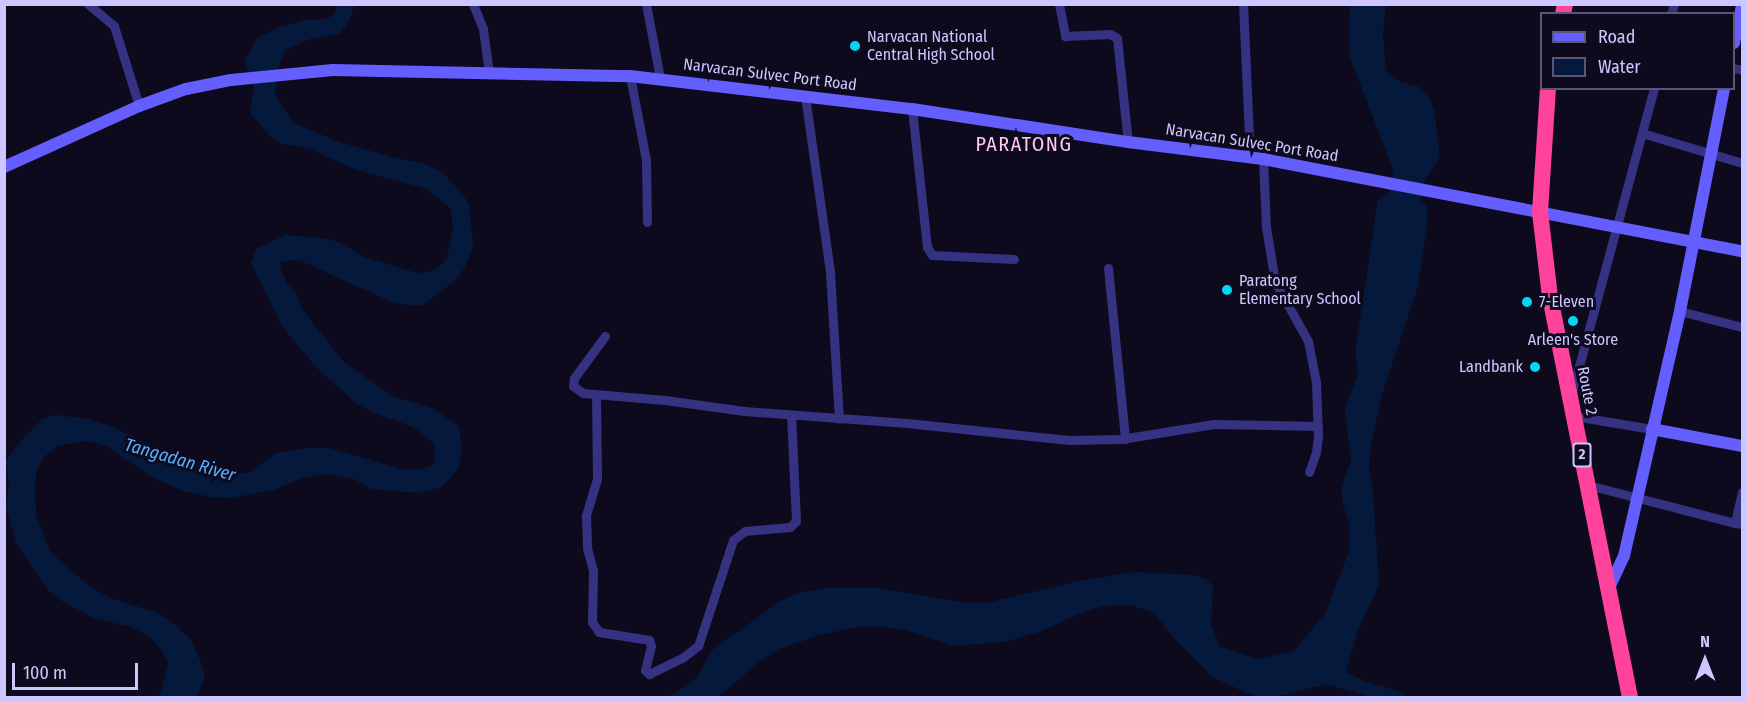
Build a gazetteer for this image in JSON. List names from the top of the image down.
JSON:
{
  "streets": {
    "highway": ["Route 2", "2"],
    "street": ["Narvacan Sulvec Port Road"]
  },
  "crossings": [
    ["Narvacan Sulvec Port Road", "Route 2"]
  ],
  "districts": ["PARATONG"],
  "water": ["Tangadan River"],
  "places": [
    "Narvacan National Central High School",
    "Paratong Elementary School",
    "7-Eleven",
    "Arleen's Store",
    "Landbank"
  ],
  "legend": ["Road", "Water"],
  "scale_bar": "100 m",
  "north": "top"
}
